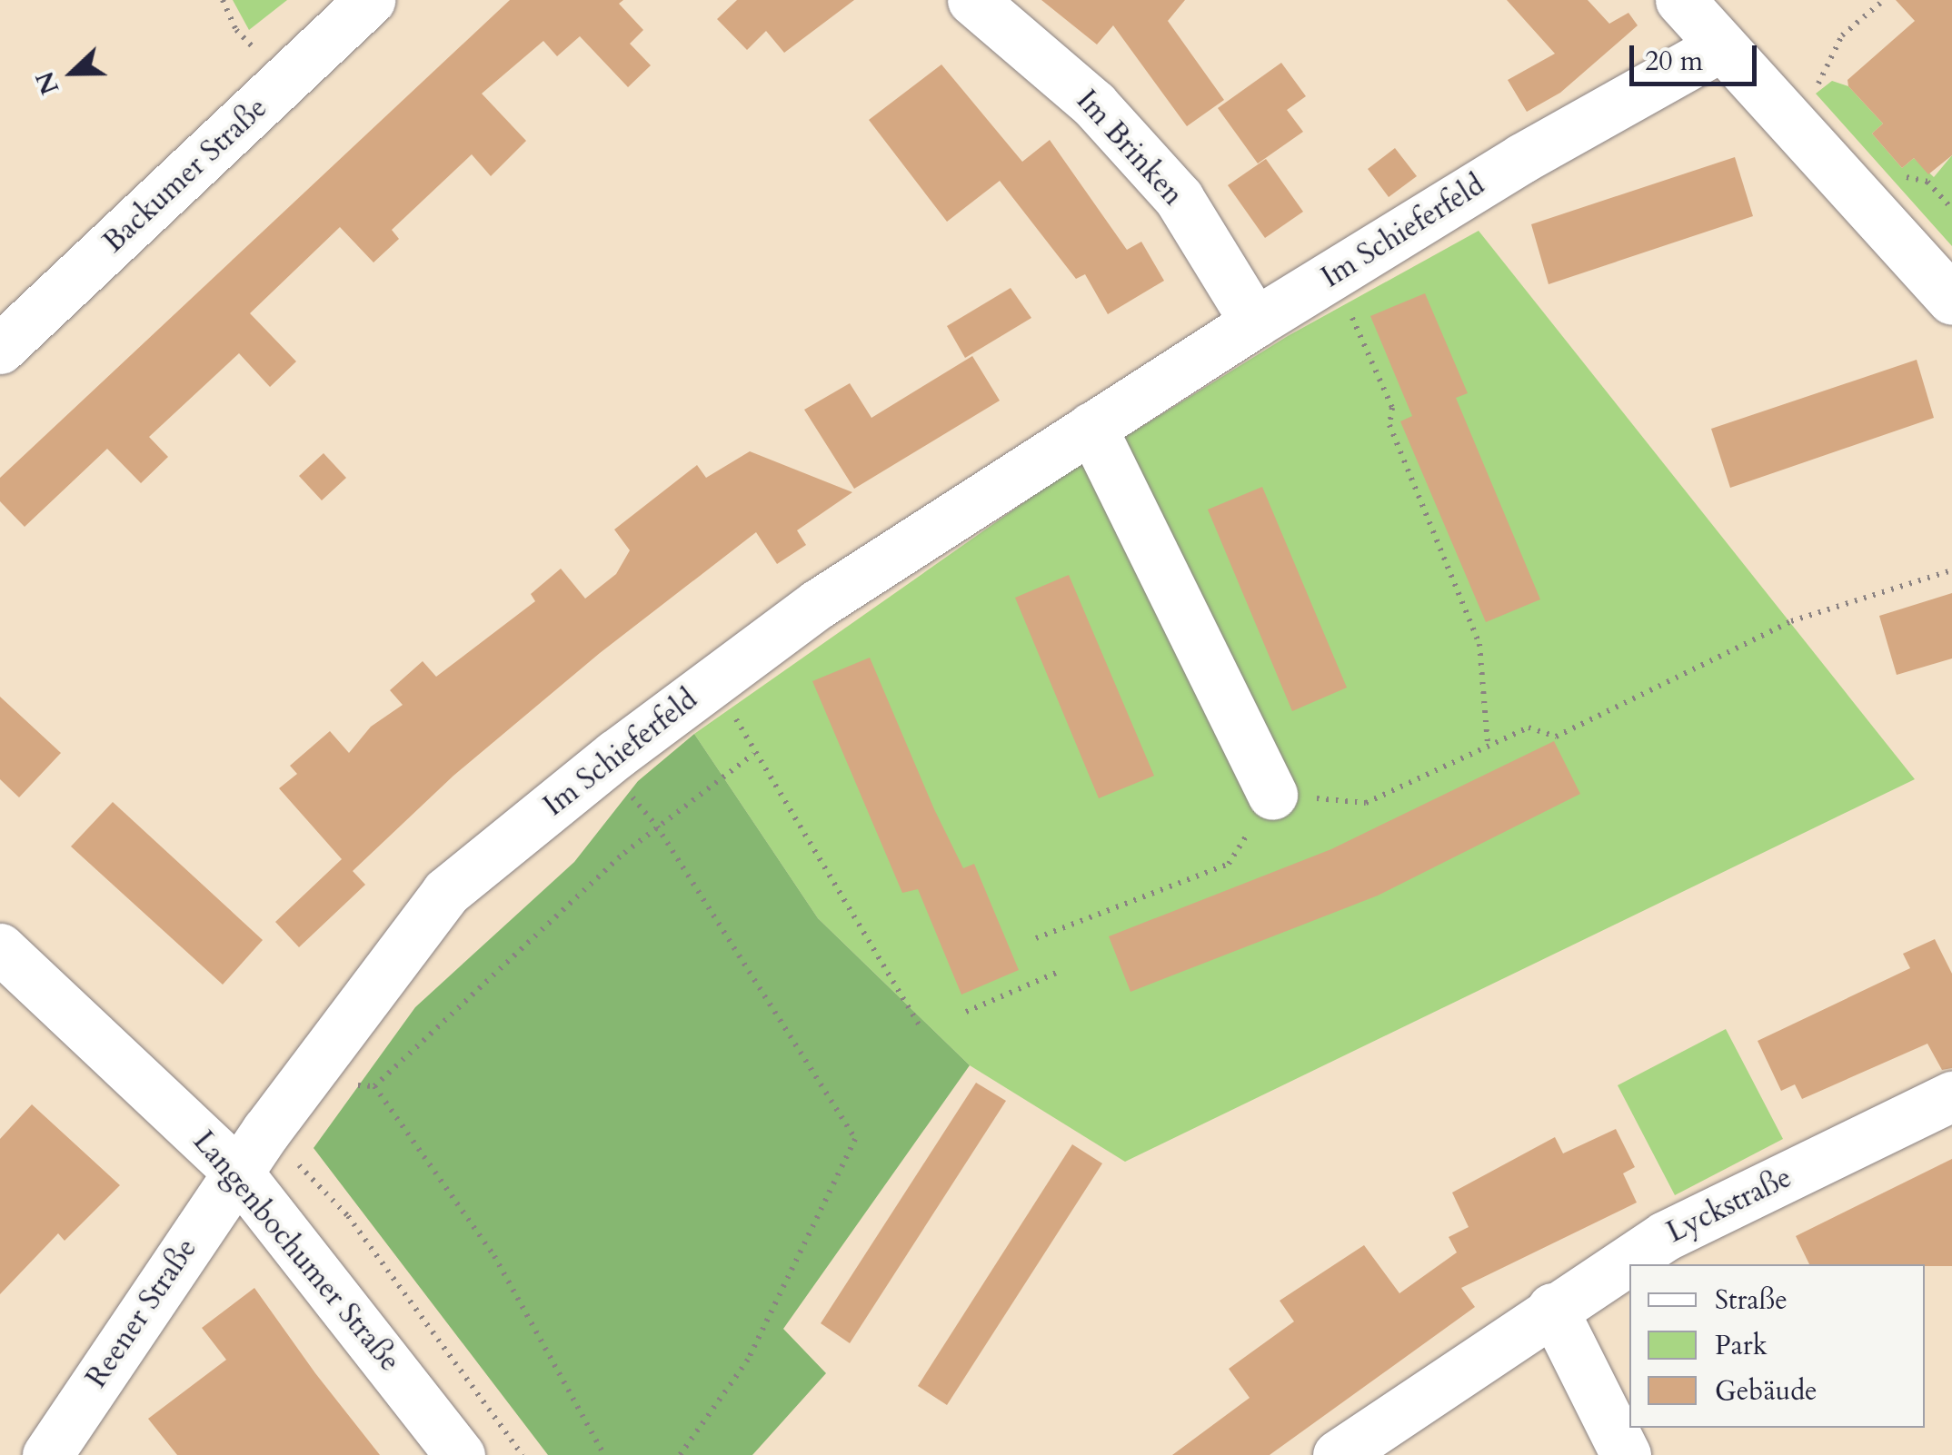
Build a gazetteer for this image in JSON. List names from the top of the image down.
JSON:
{
  "streets": {
    "street": [
      "Im Brinken",
      "Backumer Straße",
      "Im Schieferfeld",
      "Lyckstraße",
      "Langenbochumer Straße",
      "Reener Straße"
    ]
  },
  "crossings": [
    ["Im Brinken", "Im Schieferfeld"],
    ["Im Schieferfeld", "Langenbochumer Straße"],
    ["Im Schieferfeld", "Reener Straße"],
    ["Langenbochumer Straße", "Reener Straße"]
  ],
  "legend": ["Straße", "Park", "Gebäude"],
  "scale_bar": "20 m",
  "north": "left"
}
